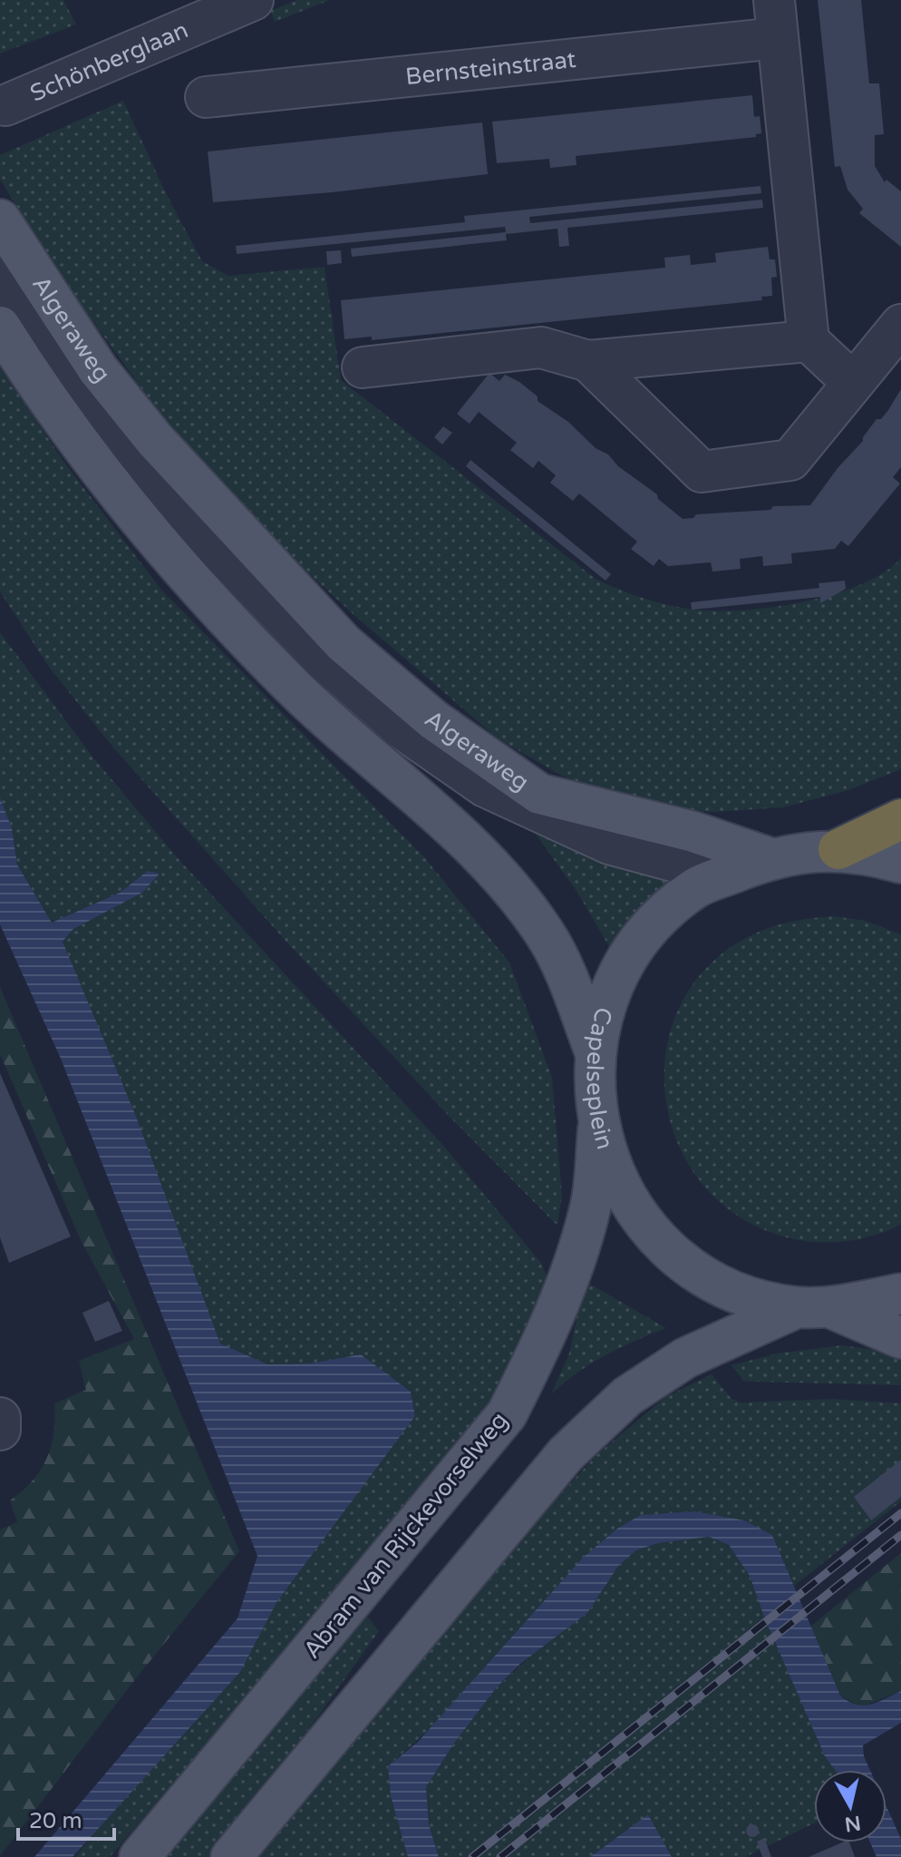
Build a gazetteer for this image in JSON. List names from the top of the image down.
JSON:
{
  "streets": {
    "main road": ["Algeraweg", "Capelseplein", "Abram van Rijckevorselweg"],
    "street": ["Schönberglaan", "Bernsteinstraat"]
  },
  "crossings": [
    ["Algeraweg", "Capelseplein"],
    ["Capelseplein", "Abram van Rijckevorselweg"]
  ],
  "scale_bar": "20 m",
  "north": "bottom"
}
